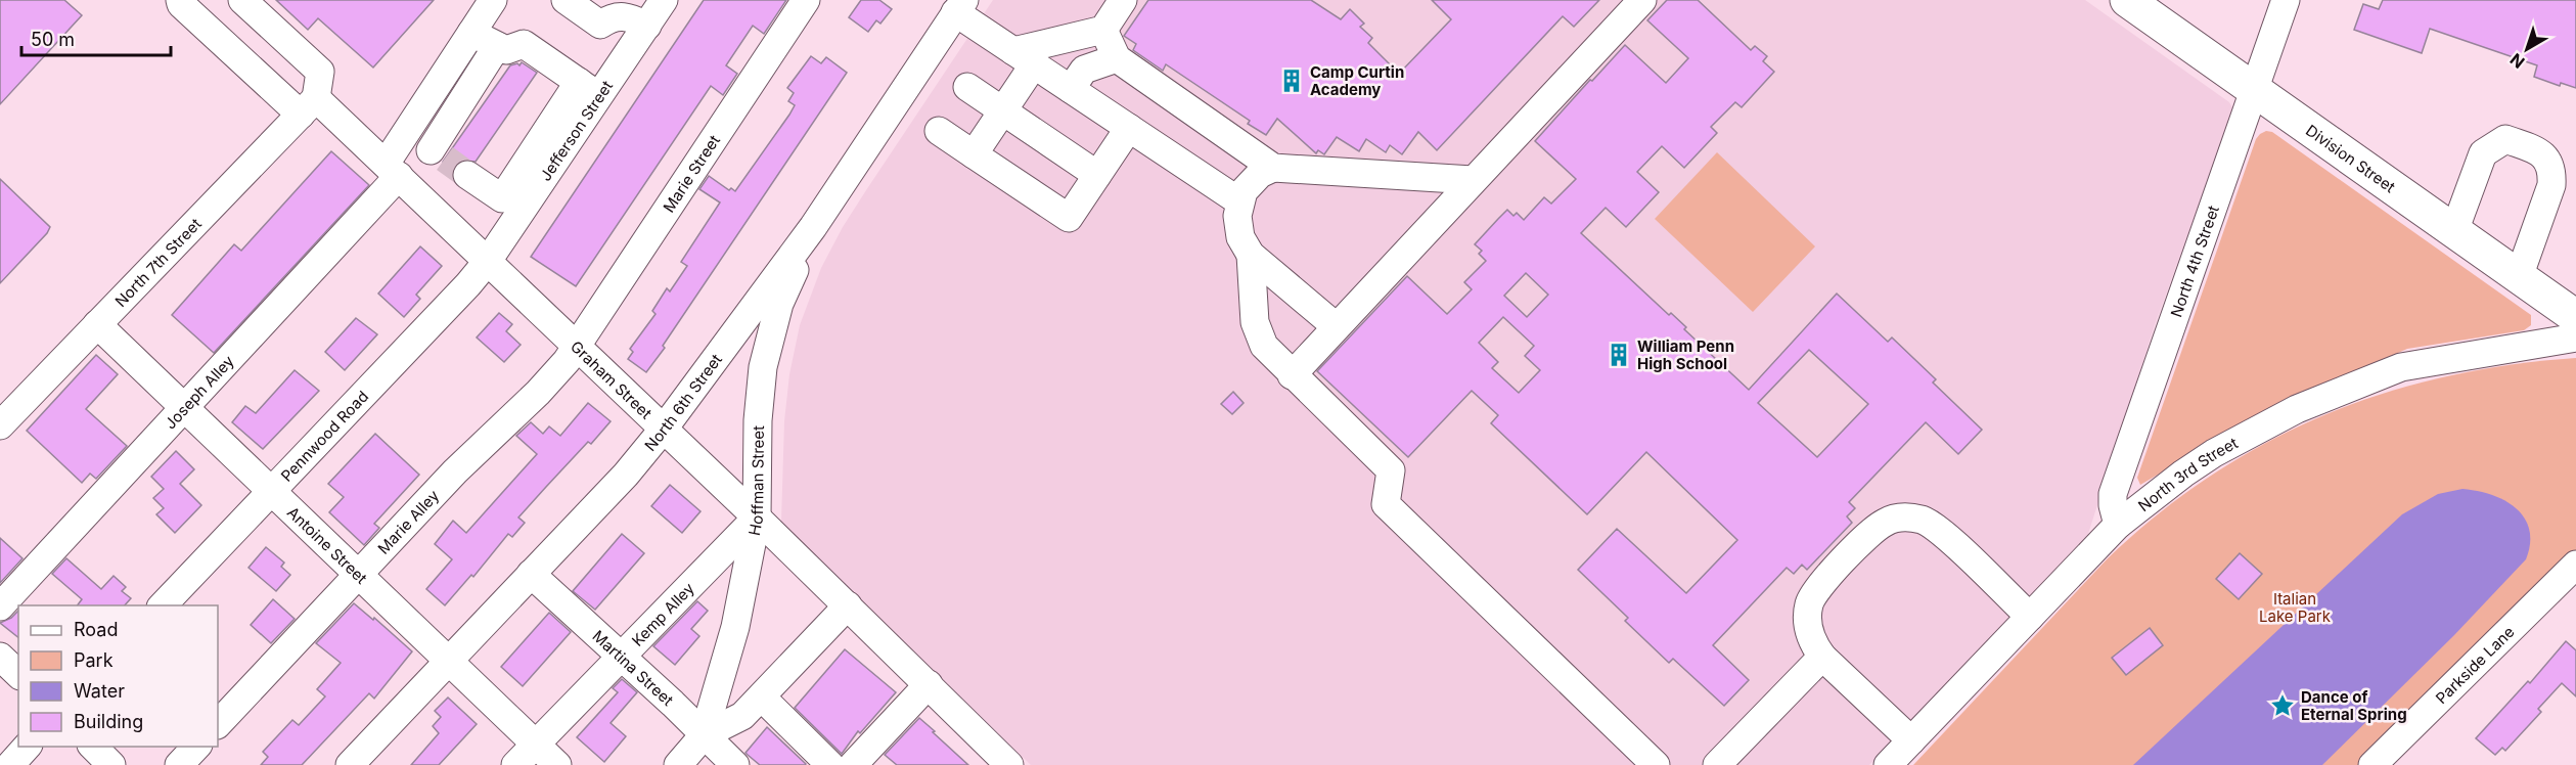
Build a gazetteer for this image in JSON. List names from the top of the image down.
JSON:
{
  "streets": {
    "main road": ["Division Street"],
    "street": [
      "Jefferson Street",
      "Marie Street",
      "North 7th Street",
      "North 4th Street",
      "Graham Street",
      "Joseph Alley",
      "North 6th Street",
      "Pennwood Road",
      "North 3rd Street",
      "Hoffman Street",
      "Marie Alley",
      "Antoine Street",
      "Kemp Alley",
      "Parkside Lane",
      "Martina Street"
    ]
  },
  "crossings": [
    ["Jefferson Street", "Graham Street"],
    ["Jefferson Street", "Pennwood Road"],
    ["Division Street", "North 4th Street"],
    ["Marie Street", "Graham Street"],
    ["Marie Street", "Marie Alley"],
    ["North 7th Street", "Graham Street"],
    ["North 7th Street", "Antoine Street"],
    ["North 4th Street", "North 3rd Street"],
    ["Graham Street", "Joseph Alley"],
    ["Graham Street", "North 6th Street"],
    ["Graham Street", "Pennwood Road"],
    ["Graham Street", "Hoffman Street"],
    ["Graham Street", "Marie Alley"],
    ["Graham Street", "Kemp Alley"],
    ["Joseph Alley", "Antoine Street"],
    ["North 6th Street", "Hoffman Street"],
    ["North 6th Street", "Antoine Street"],
    ["North 6th Street", "Martina Street"],
    ["Pennwood Road", "Antoine Street"],
    ["Hoffman Street", "Kemp Alley"],
    ["Hoffman Street", "Martina Street"],
    ["Marie Alley", "Antoine Street"],
    ["Antoine Street", "Kemp Alley"],
    ["Kemp Alley", "Martina Street"]
  ],
  "parks": ["Italian Lake Park"],
  "places": {
    "building": ["Camp Curtin Academy", "William Penn High School"],
    "place": ["Dance of Eternal Spring"]
  },
  "legend": [
    "Road",
    "Park",
    "Water",
    "Building"
  ],
  "scale_bar": "50 m",
  "north": "bottom left"
}
